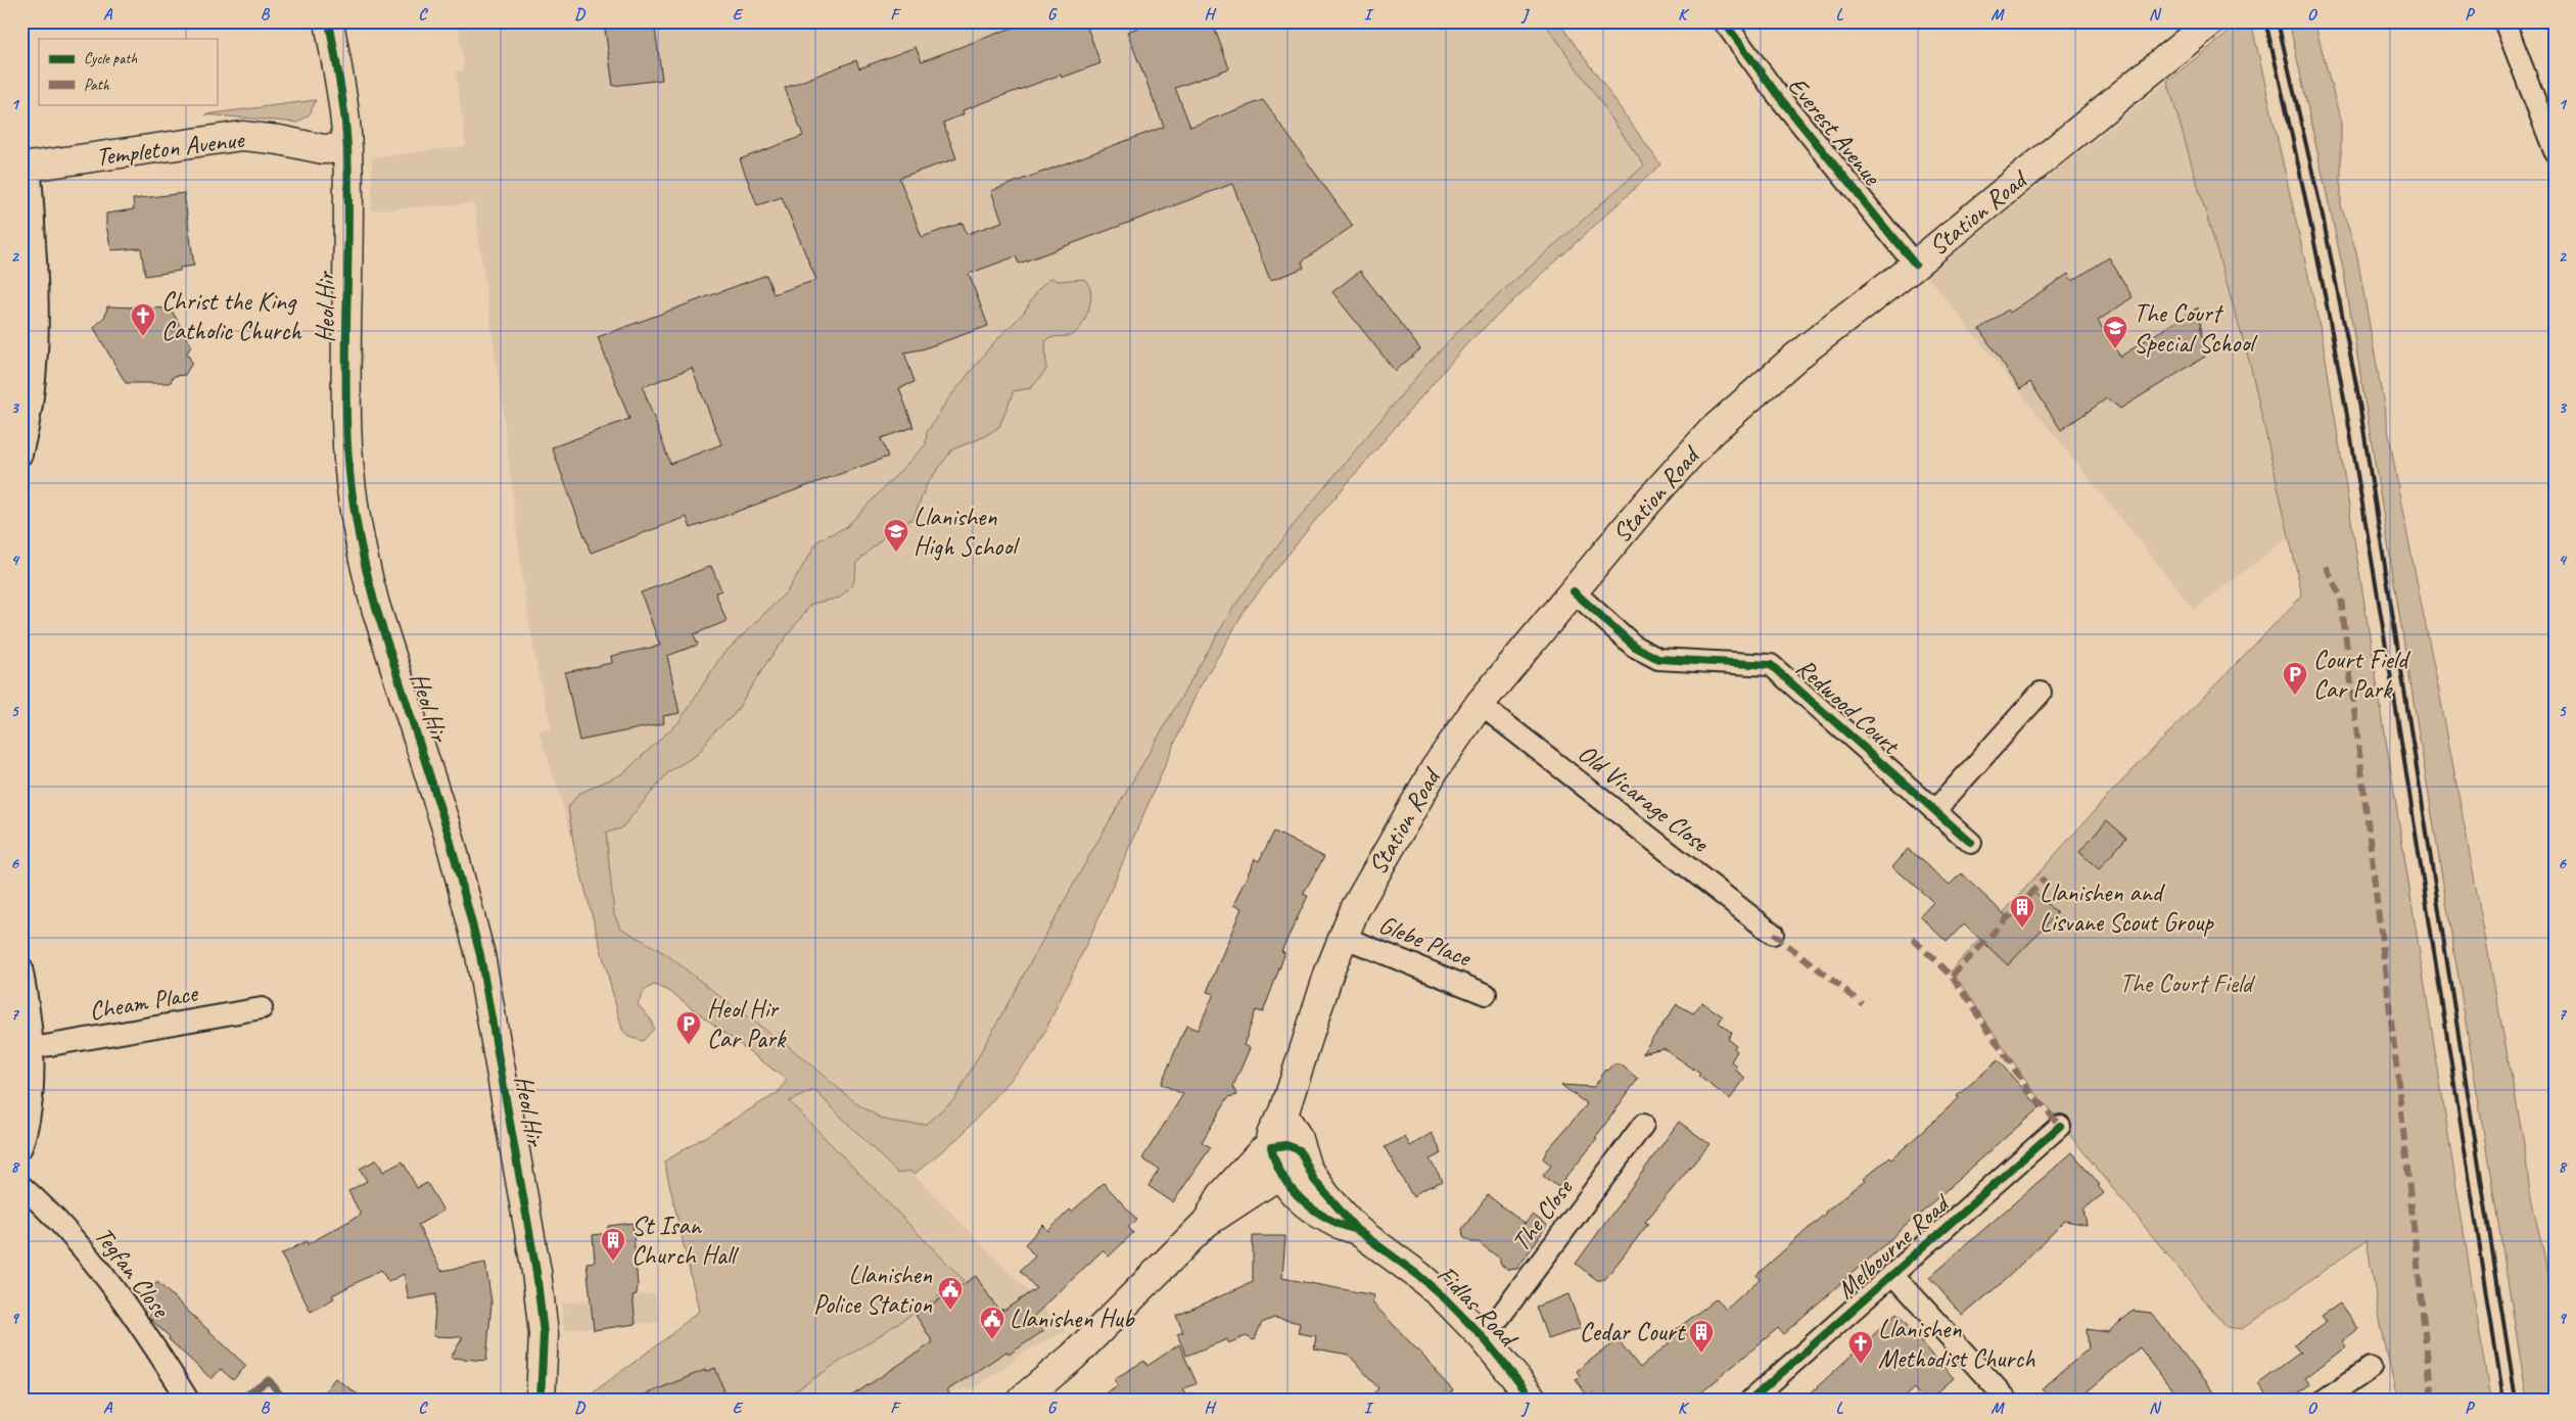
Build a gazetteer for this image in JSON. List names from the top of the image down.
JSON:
{
  "streets": {
    "street": [
      "Everest Avenue",
      "Templeton Avenue",
      "Station Road",
      "Heol Hir",
      "Redwood Court",
      "Old Vicarage Close",
      "Glebe Place",
      "Cheam Place",
      "The Close",
      "Melbourne Road",
      "Tegfan Close",
      "Fidlas Road"
    ]
  },
  "crossings": [
    ["Everest Avenue", "Station Road"],
    ["Templeton Avenue", "Heol Hir"],
    ["Station Road", "Redwood Court"],
    ["Station Road", "Old Vicarage Close"],
    ["Station Road", "Glebe Place"],
    ["Station Road", "Fidlas Road"],
    ["The Close", "Fidlas Road"]
  ],
  "parks": ["The Court Field"],
  "places": {
    "church": ["Christ the King Catholic Church", "Llanishen Methodist Church"],
    "school or university": ["The Court Special School", "Llanishen High School"],
    "parking": ["Court Field Car Park", "Heol Hir Car Park"],
    "building": ["Llanishen and Lisvane Scout Group", "St Isan Church Hall", "Cedar Court"],
    "public building": ["Llanishen Police Station", "Llanishen Hub"]
  },
  "legend": ["Cycle path", "Path"],
  "grid": {
    "columns": [
      "A",
      "B",
      "C",
      "D",
      "E",
      "F",
      "G",
      "H",
      "I",
      "J",
      "K",
      "L",
      "M",
      "N",
      "O",
      "P"
    ],
    "rows": [
      "1",
      "2",
      "3",
      "4",
      "5",
      "6",
      "7",
      "8",
      "9"
    ]
  }
}
